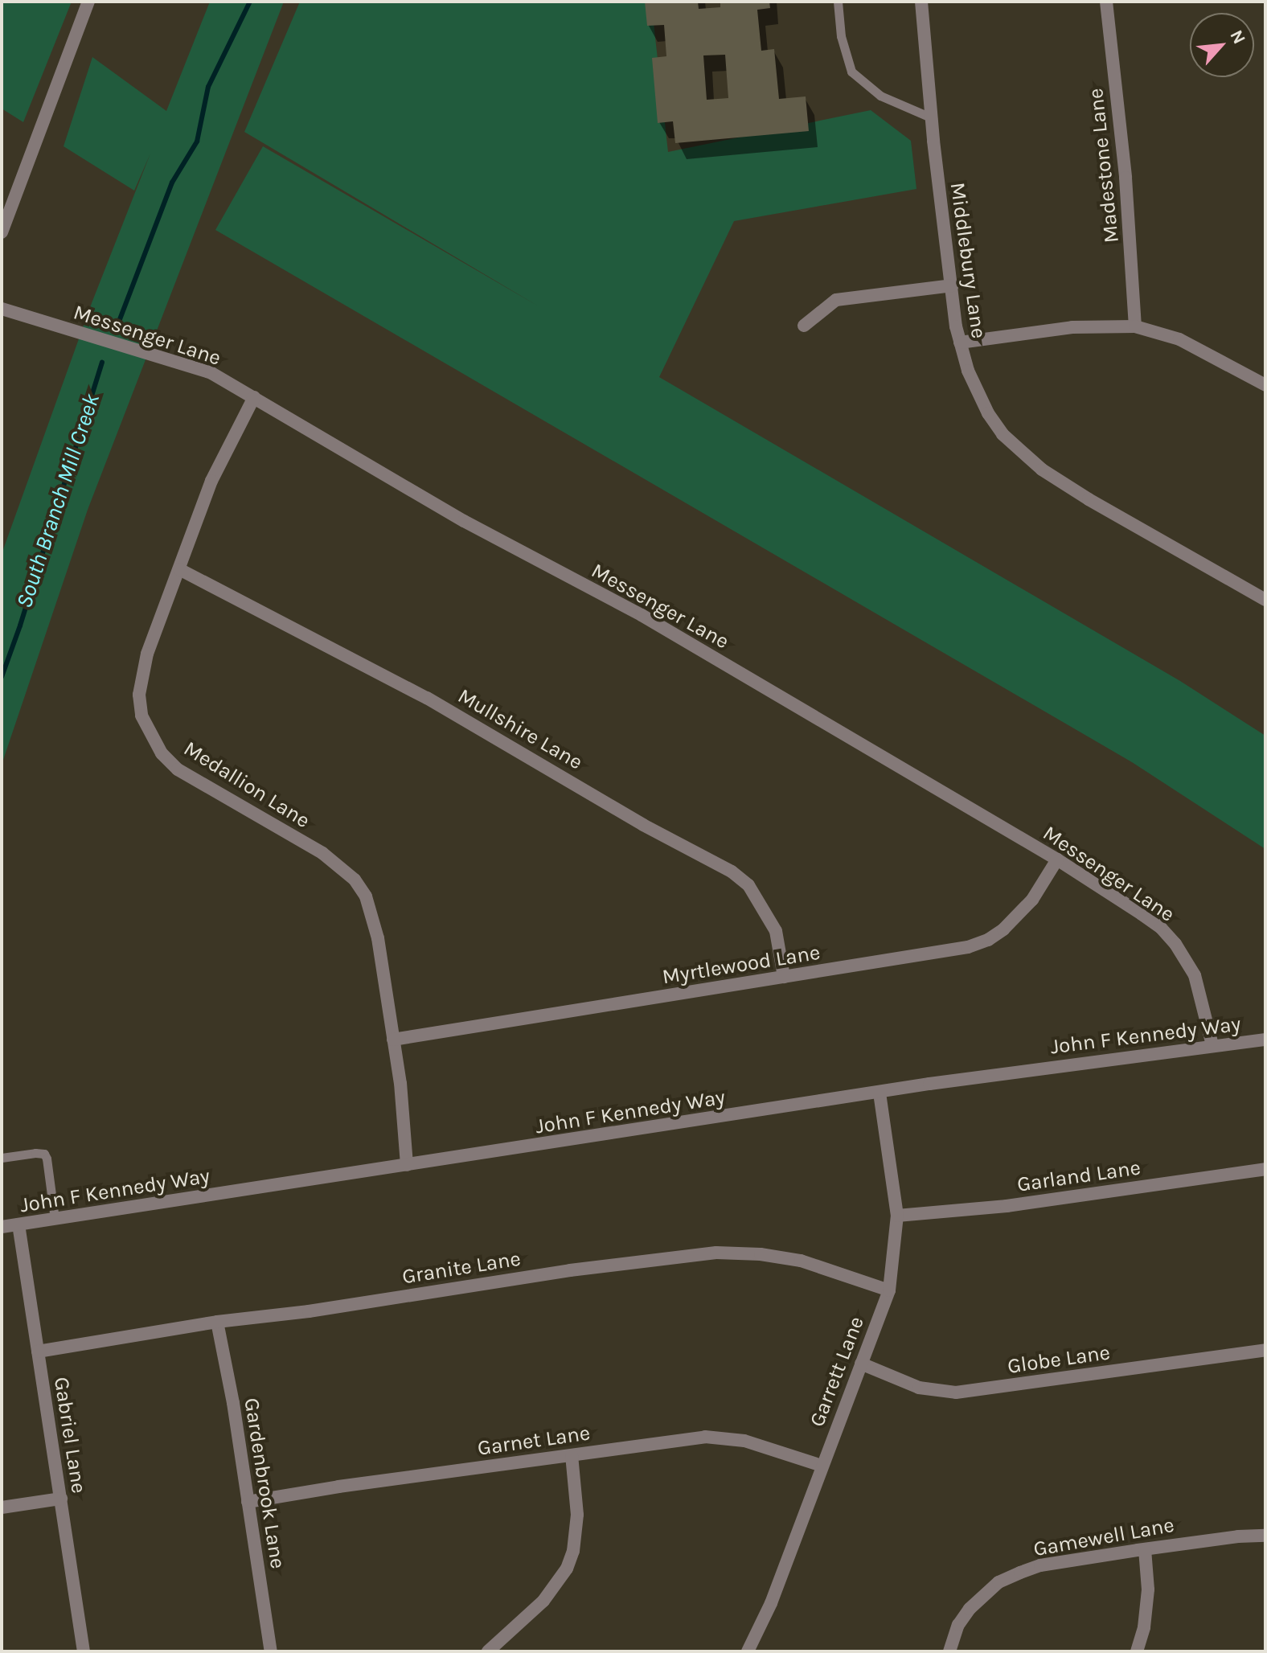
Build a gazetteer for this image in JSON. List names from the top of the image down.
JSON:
{
  "streets": {
    "street": [
      "Madestone Lane",
      "Middlebury Lane",
      "Messenger Lane",
      "Mullshire Lane",
      "Medallion Lane",
      "Myrtlewood Lane",
      "John F Kennedy Way",
      "Garland Lane",
      "Granite Lane",
      "Globe Lane",
      "Garrett Lane",
      "Gabriel Lane",
      "Garnet Lane",
      "Gardenbrook Lane",
      "Gamewell Lane"
    ]
  },
  "crossings": [
    ["Messenger Lane", "Medallion Lane"],
    ["Messenger Lane", "Myrtlewood Lane"],
    ["Messenger Lane", "John F Kennedy Way"],
    ["Mullshire Lane", "Medallion Lane"],
    ["Mullshire Lane", "Myrtlewood Lane"],
    ["Medallion Lane", "Myrtlewood Lane"],
    ["Medallion Lane", "John F Kennedy Way"],
    ["John F Kennedy Way", "Garrett Lane"],
    ["John F Kennedy Way", "Gabriel Lane"],
    ["Garland Lane", "Garrett Lane"],
    ["Granite Lane", "Garrett Lane"],
    ["Granite Lane", "Gabriel Lane"],
    ["Granite Lane", "Gardenbrook Lane"],
    ["Globe Lane", "Garrett Lane"],
    ["Garrett Lane", "Garnet Lane"],
    ["Garnet Lane", "Gardenbrook Lane"]
  ],
  "water": ["South Branch Mill Creek"],
  "north": "top right"
}
